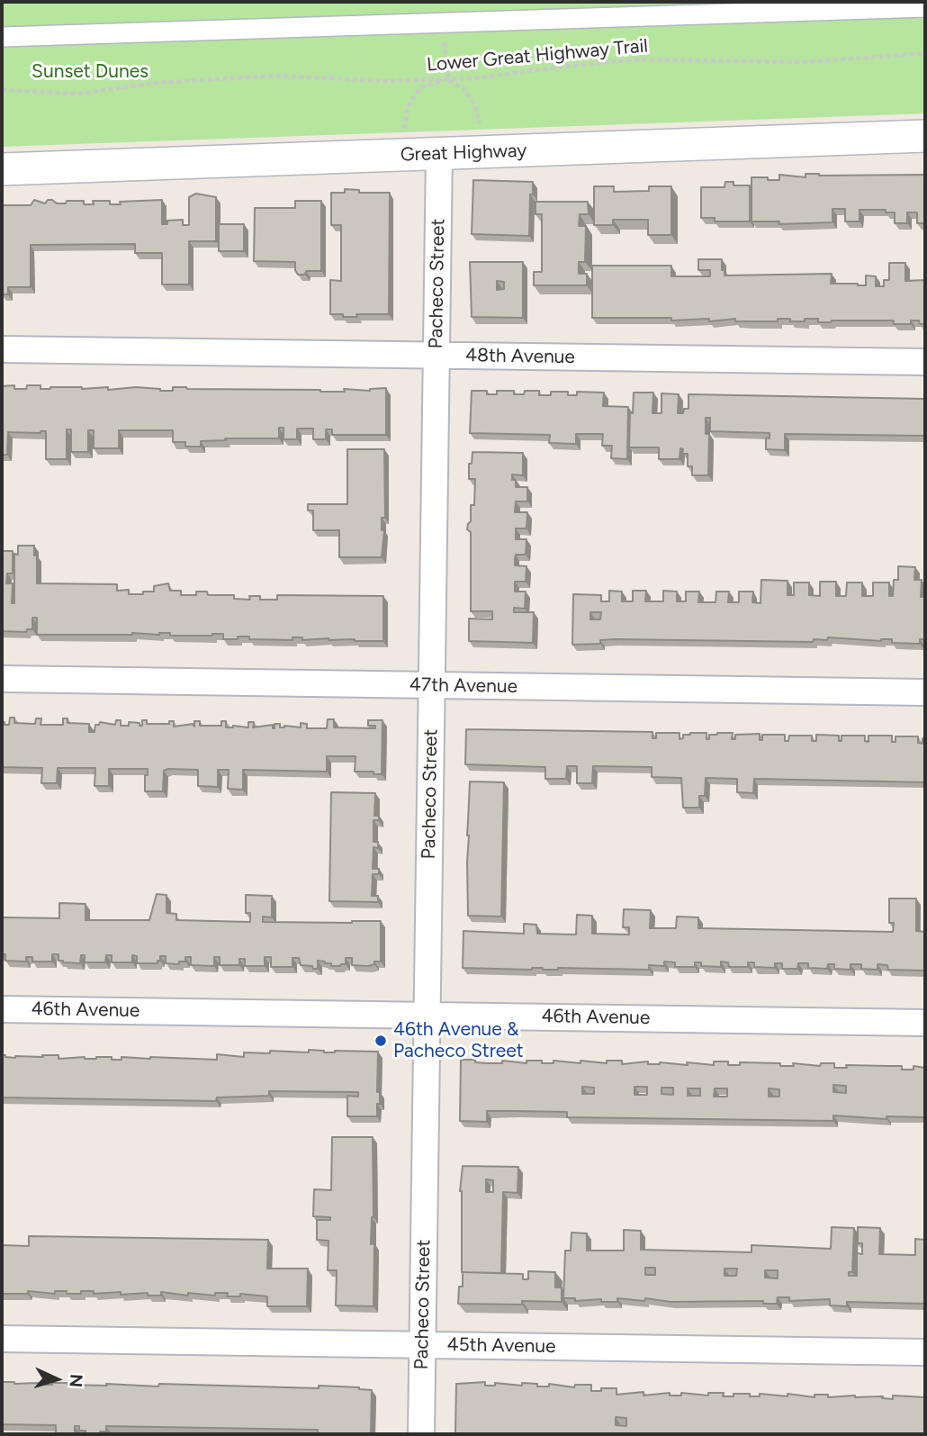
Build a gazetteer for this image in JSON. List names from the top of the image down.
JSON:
{
  "streets": {
    "street": [
      "Great Highway",
      "Pacheco Street",
      "48th Avenue",
      "47th Avenue",
      "46th Avenue",
      "45th Avenue"
    ],
    "path": ["Lower Great Highway Trail"]
  },
  "crossings": [
    ["Great Highway", "Pacheco Street"],
    ["Pacheco Street", "48th Avenue"],
    ["Pacheco Street", "47th Avenue"],
    ["Pacheco Street", "46th Avenue"],
    ["Pacheco Street", "45th Avenue"]
  ],
  "parks": ["Sunset Dunes"],
  "places": ["46th Avenue & Pacheco Street"],
  "north": "right"
}
